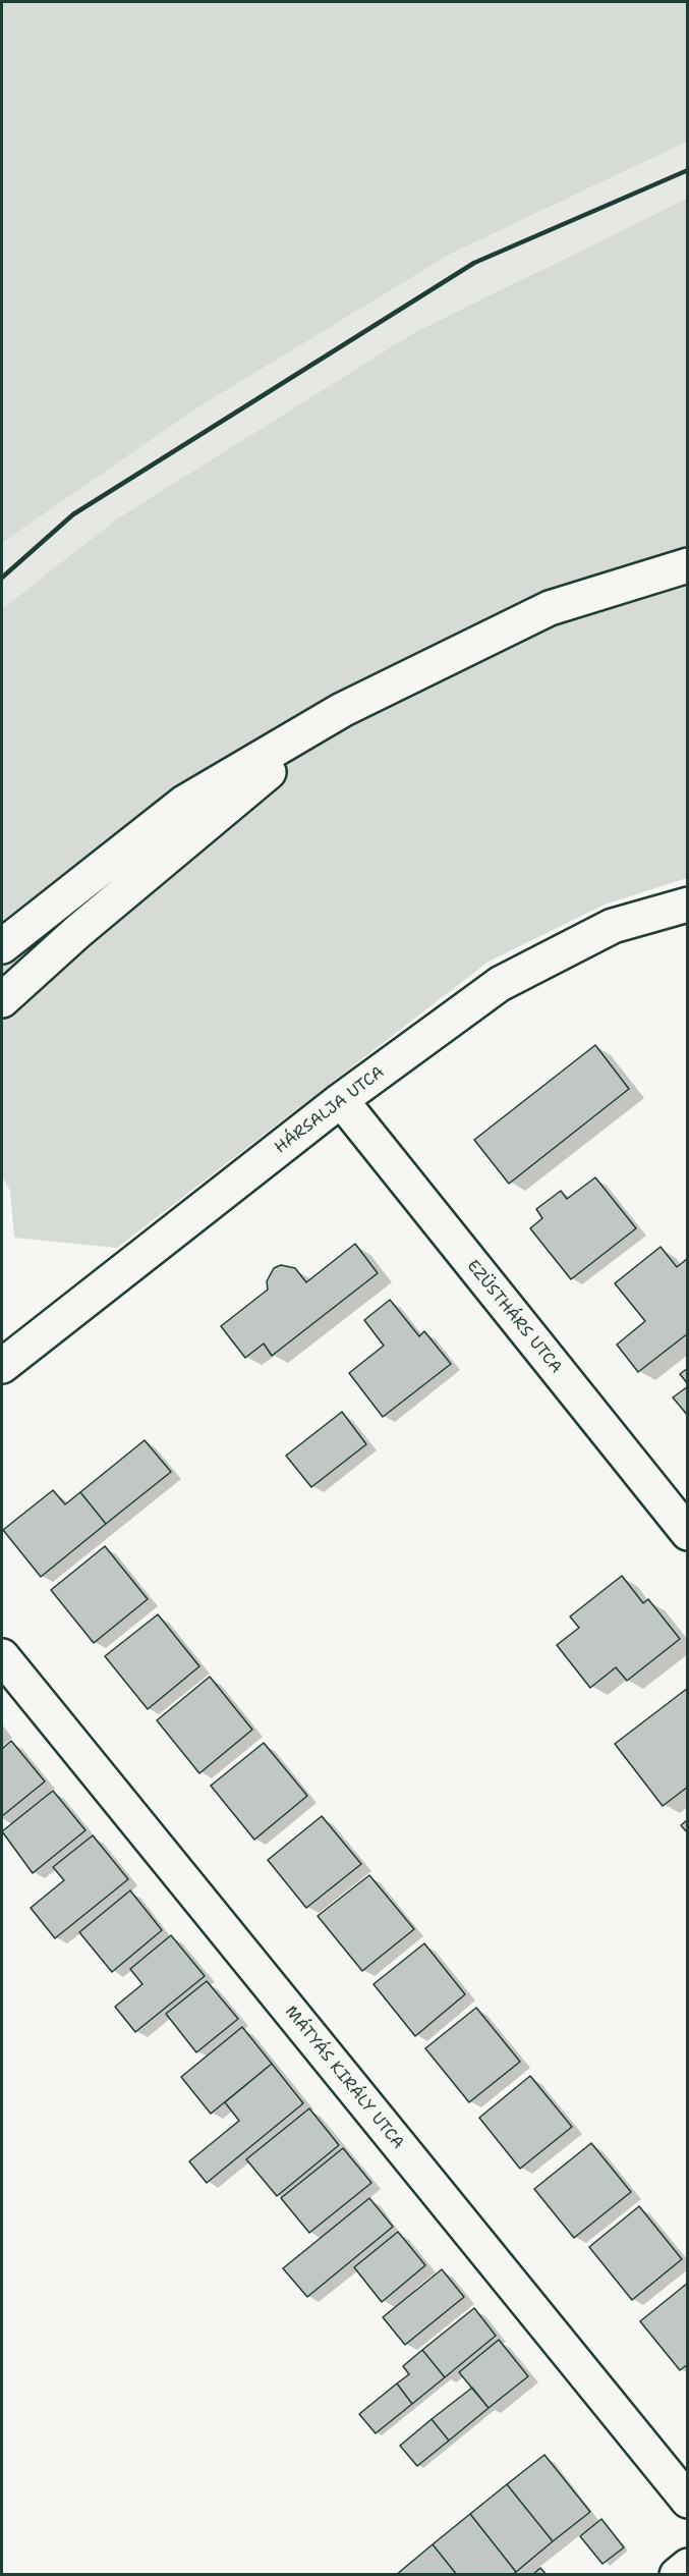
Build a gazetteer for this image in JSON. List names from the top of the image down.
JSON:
{
  "streets": {
    "street": ["HÁRSALJA UTCA", "EZÜSTHÁRS UTCA", "MÁTYÁS KIRÁLY UTCA"]
  },
  "crossings": [
    ["HÁRSALJA UTCA", "EZÜSTHÁRS UTCA"]
  ]
}
